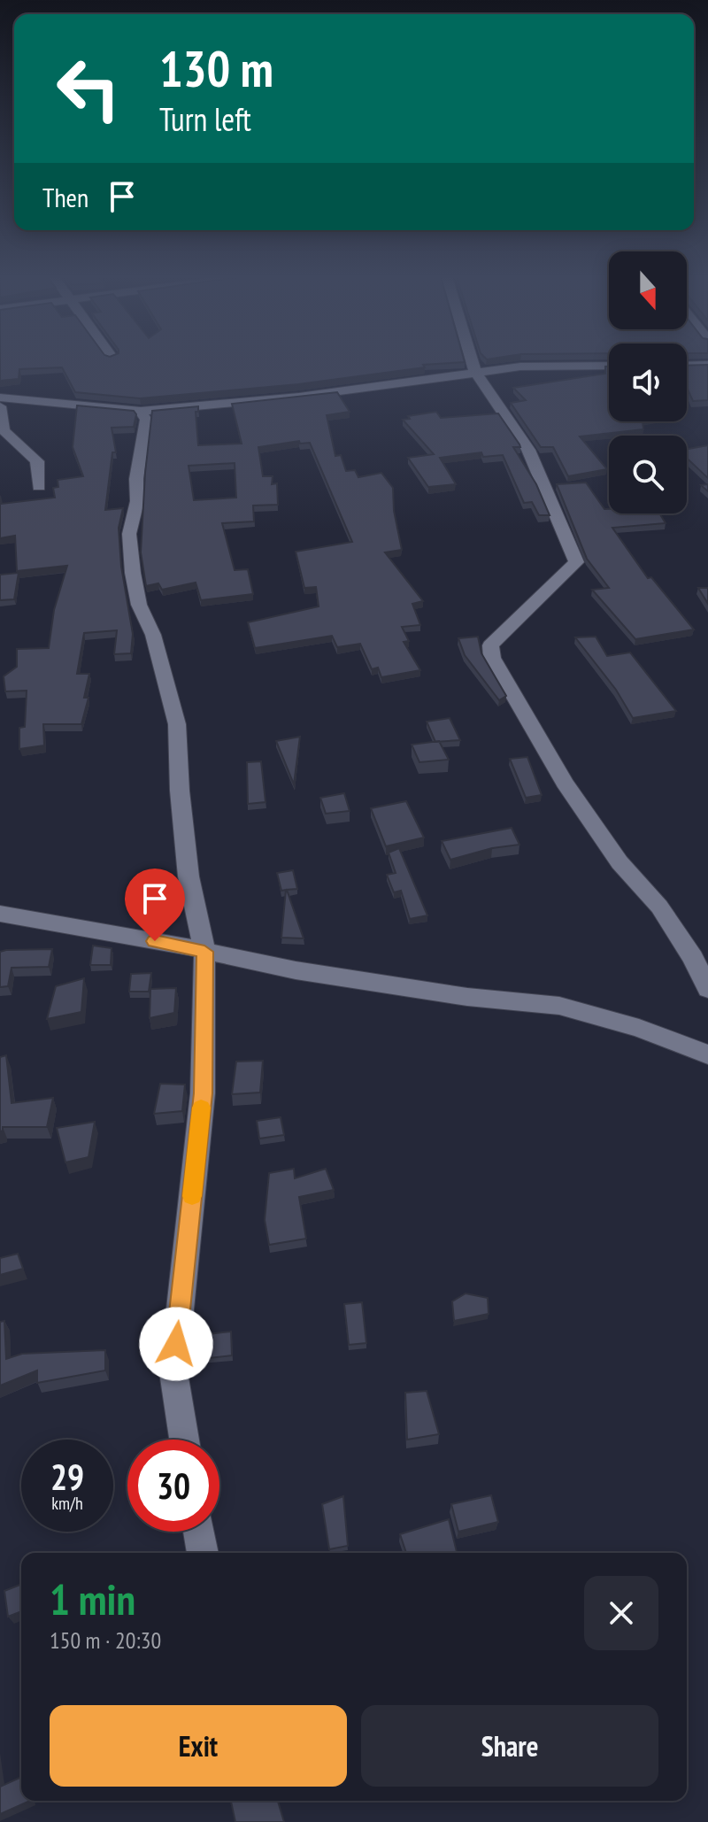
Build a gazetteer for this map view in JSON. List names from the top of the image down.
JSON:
{
  "north": "bottom",
  "page": {
    "turn": ["130 m", "Turn left"],
    "then": "Then",
    "speed": "29 km/h",
    "limit": "30",
    "heading": ["1 min", "150 m · 20:30"],
    "buttons": ["Exit", "Share"]
  }
}
